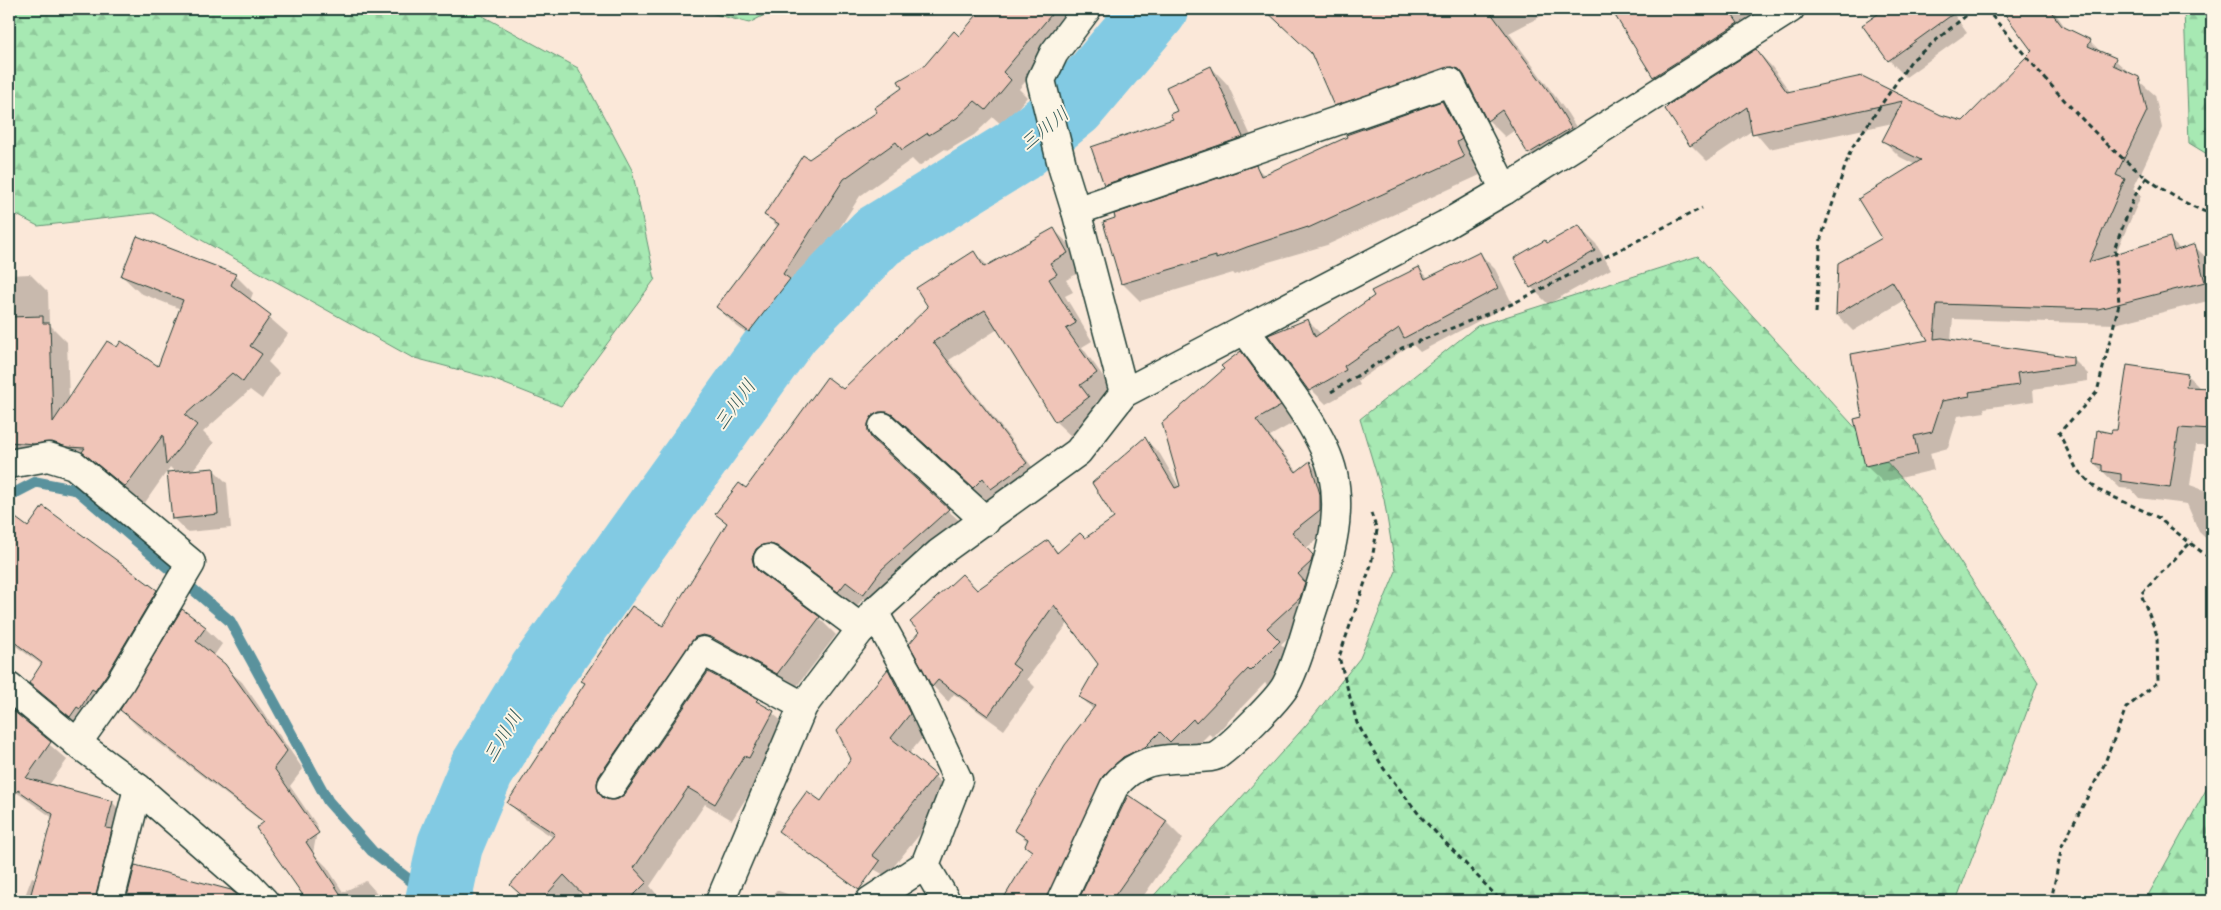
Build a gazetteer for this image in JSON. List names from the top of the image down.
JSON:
{
  "water": ["三川川"]
}
